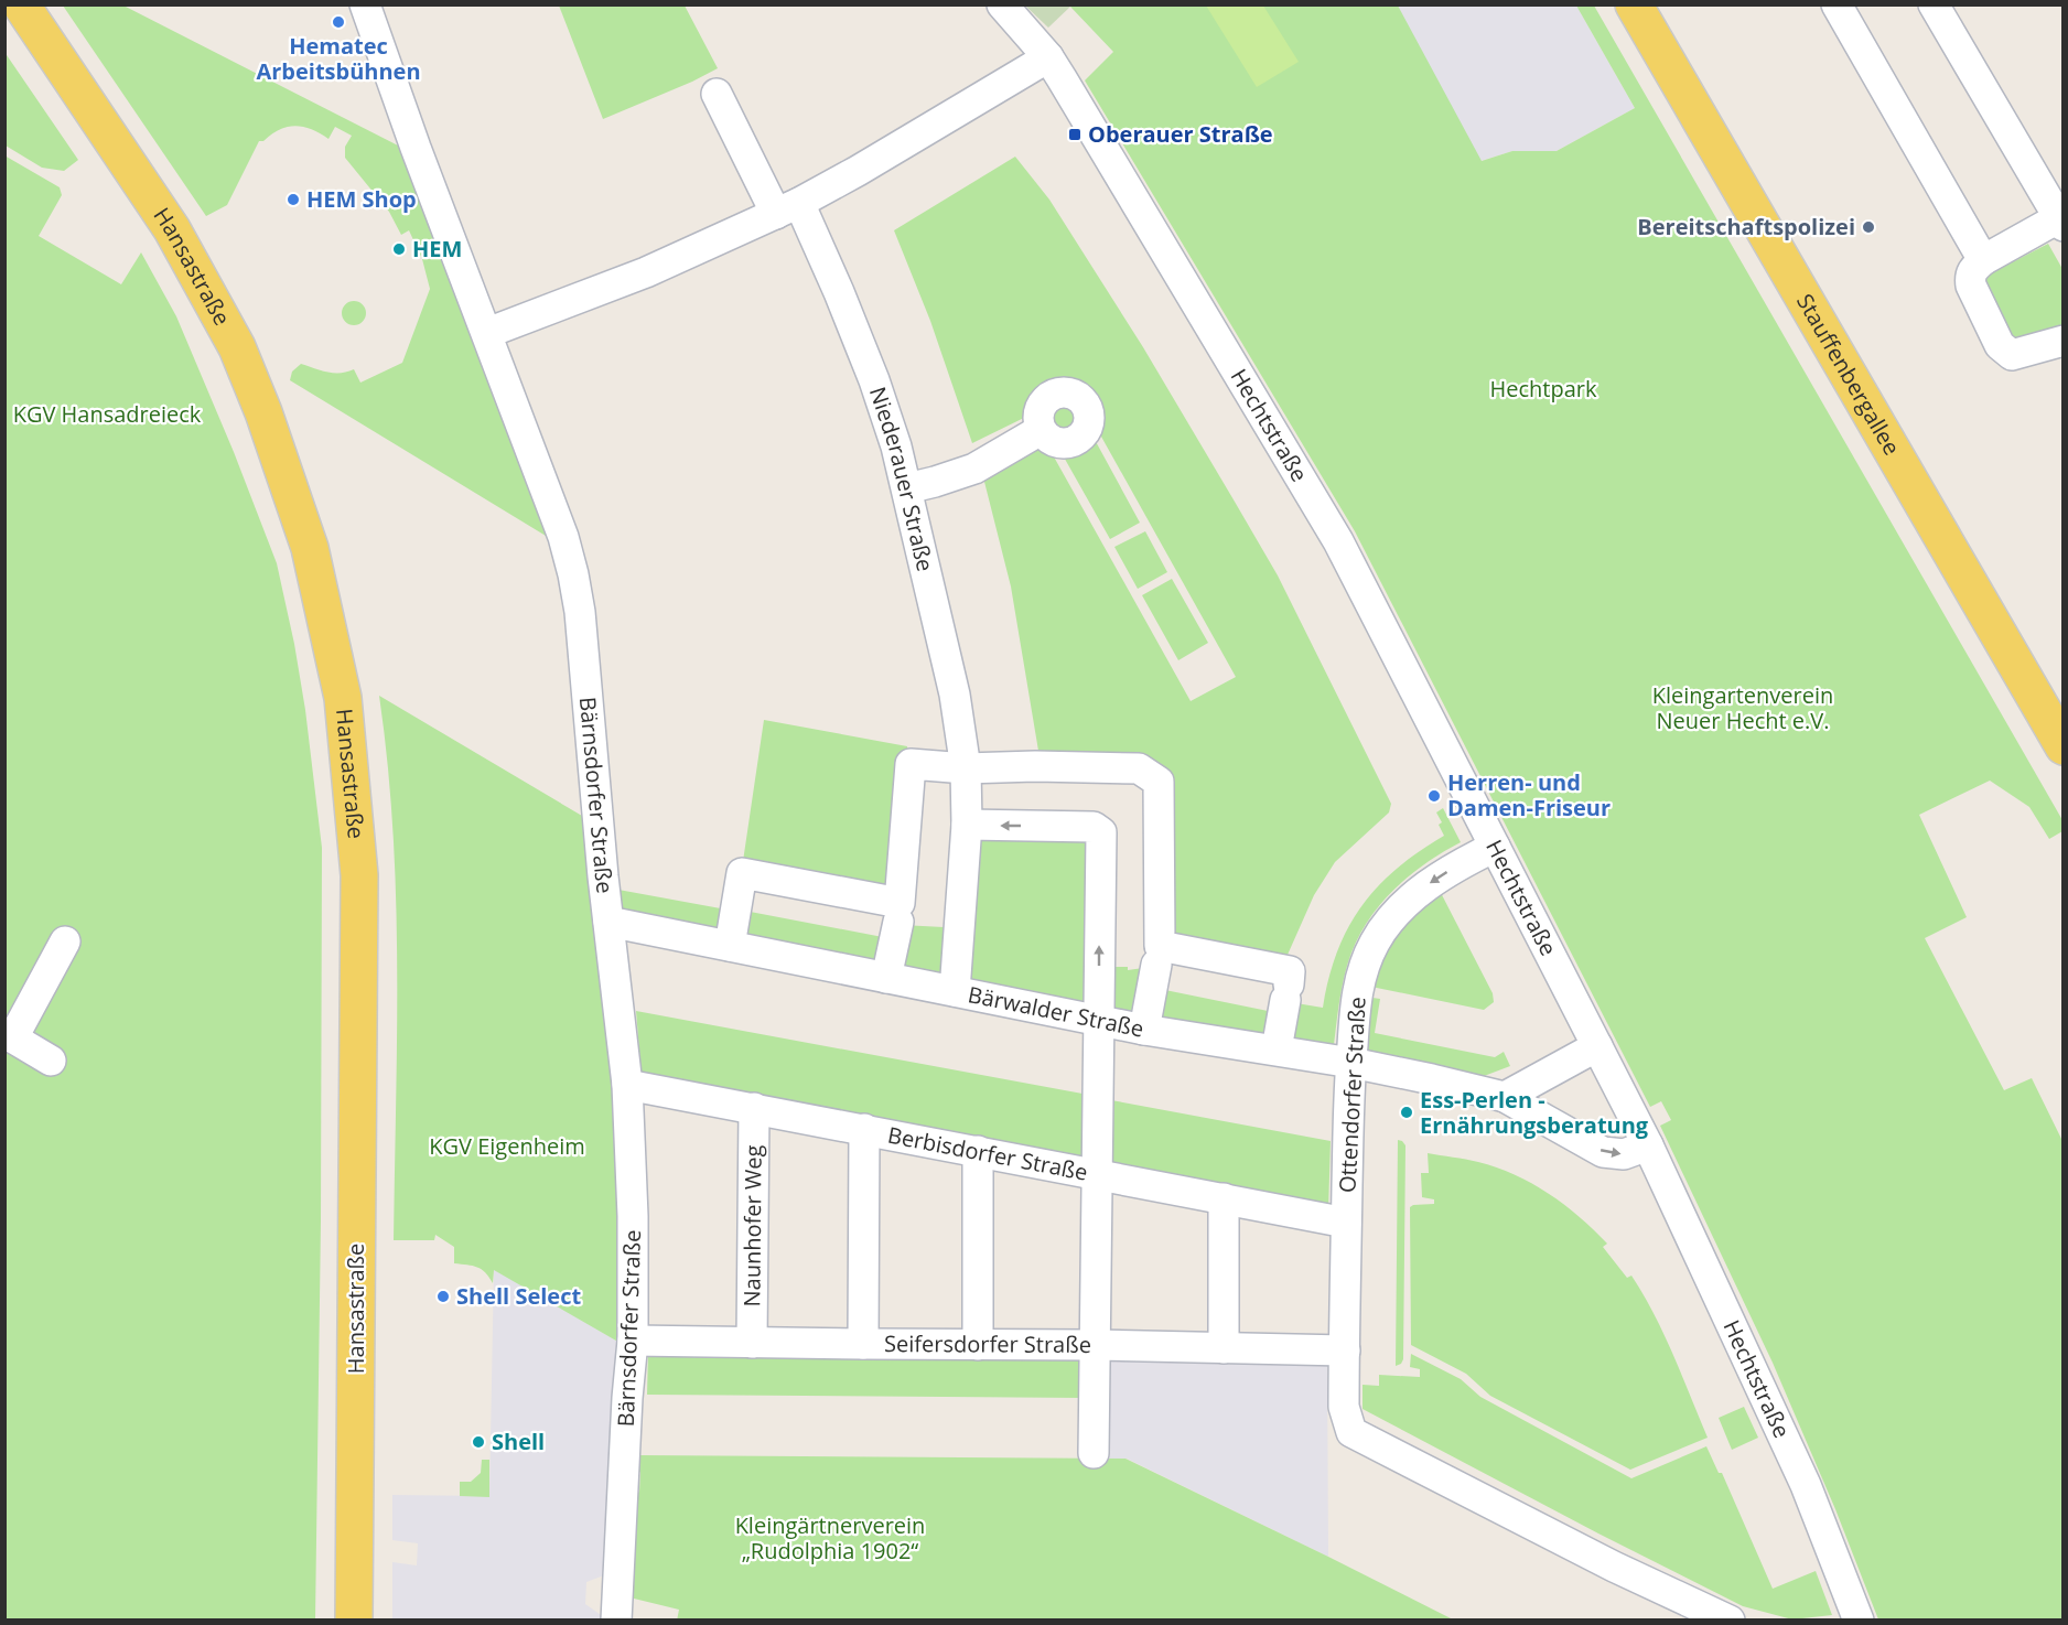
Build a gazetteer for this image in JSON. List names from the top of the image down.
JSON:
{
  "streets": {
    "main road": ["Hansastraße", "Stauffenbergallee"],
    "street": [
      "Hechtstraße",
      "Niederauer Straße",
      "Bärnsdorfer Straße",
      "Bärwalder Straße",
      "Ottendorfer Straße",
      "Berbisdorfer Straße",
      "Naunhofer Weg",
      "Seifersdorfer Straße"
    ]
  },
  "crossings": [
    ["Hechtstraße", "Bärwalder Straße"],
    ["Hechtstraße", "Ottendorfer Straße"],
    ["Niederauer Straße", "Bärwalder Straße"],
    ["Bärnsdorfer Straße", "Bärwalder Straße"],
    ["Bärnsdorfer Straße", "Berbisdorfer Straße"],
    ["Bärnsdorfer Straße", "Seifersdorfer Straße"],
    ["Bärwalder Straße", "Ottendorfer Straße"],
    ["Ottendorfer Straße", "Berbisdorfer Straße"],
    ["Ottendorfer Straße", "Seifersdorfer Straße"],
    ["Berbisdorfer Straße", "Naunhofer Weg"],
    ["Naunhofer Weg", "Seifersdorfer Straße"]
  ],
  "parks": [
    "Hechtpark",
    "KGV Hansadreieck",
    "Kleingartenverein Neuer Hecht e.V.",
    "KGV Eigenheim",
    "Kleingärtnerverein „Rudolphia 1902“"
  ],
  "places": {
    "other": [
      "Hematec Arbeitsbühnen",
      "HEM Shop",
      "Bereitschaftspolizei",
      "HEM",
      "Herren- und Damen-Friseur",
      "Ess-Perlen - Ernährungsberatung",
      "Shell Select",
      "Shell"
    ],
    "transit": ["Oberauer Straße"]
  }
}
